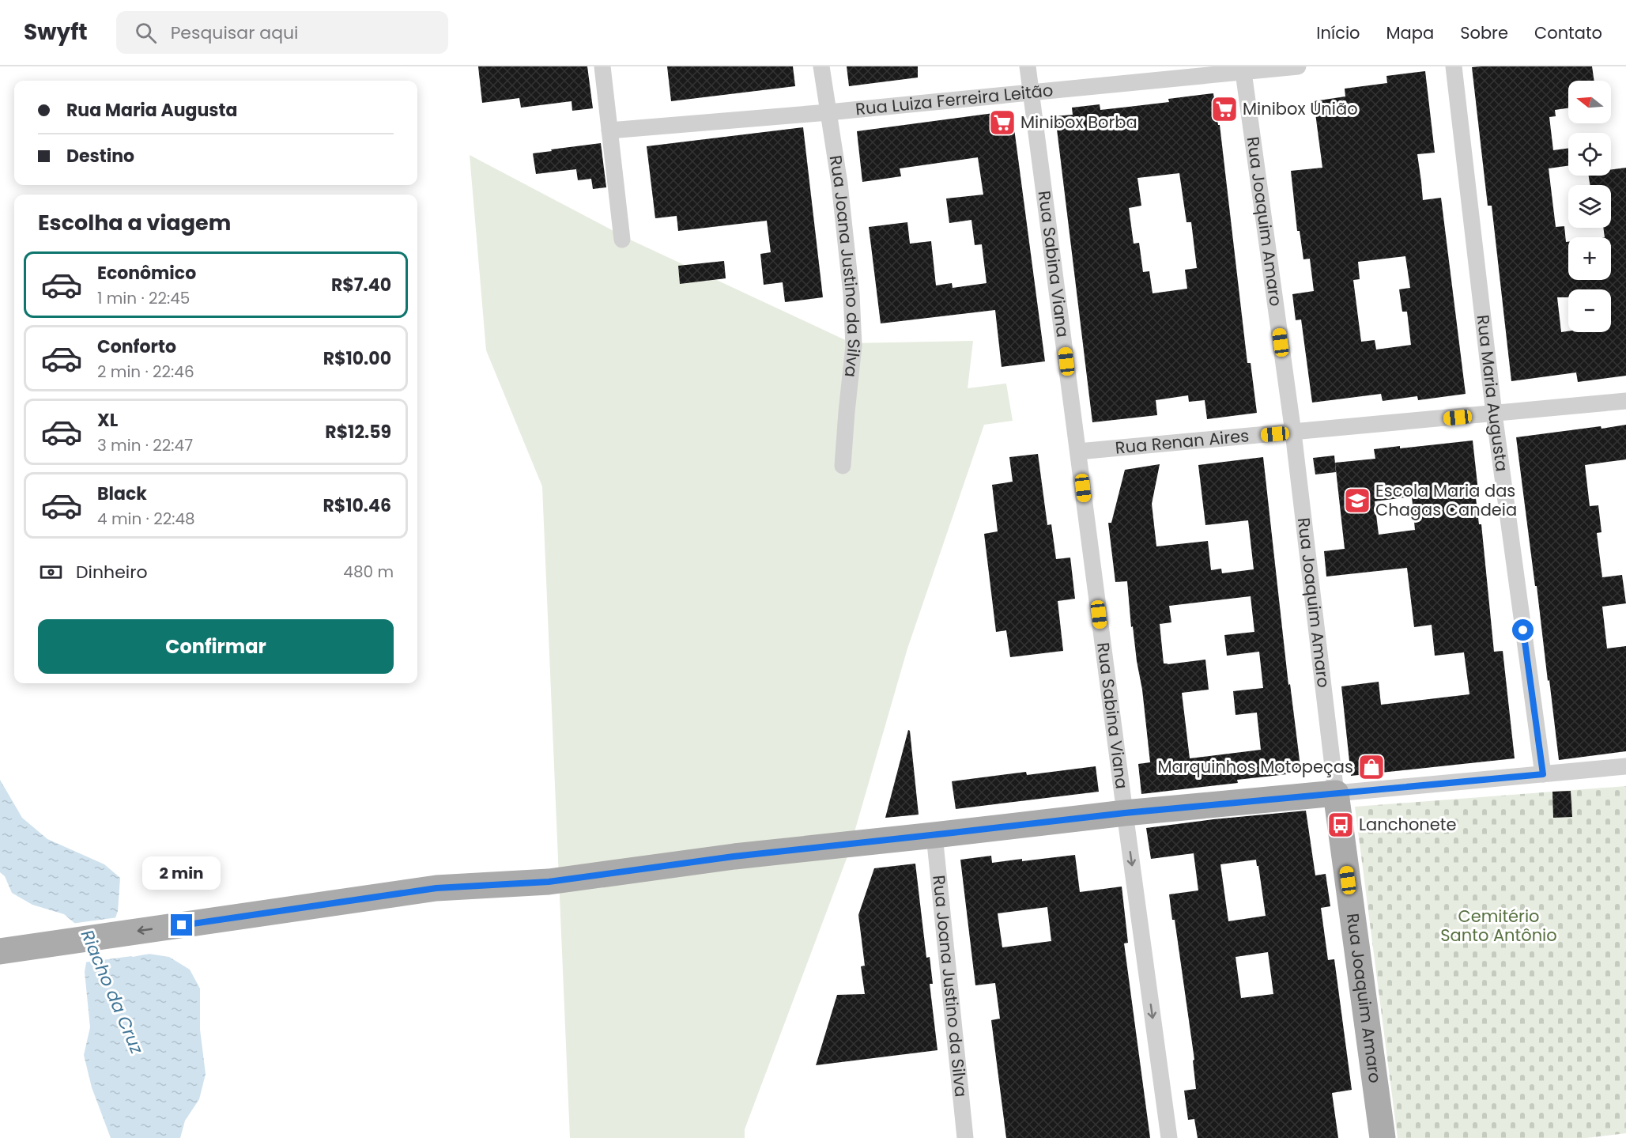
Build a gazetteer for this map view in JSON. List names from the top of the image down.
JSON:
{
  "streets": {
    "main road": ["Rua Joaquim Amaro"],
    "street": [
      "Rua Luiza Ferreira Leitão",
      "Rua Sabina Viana",
      "Rua Joana Justino da Silva",
      "Rua Maria Augusta",
      "Rua Renan Aires"
    ]
  },
  "crossings": [
    ["Rua Luiza Ferreira Leitão", "Rua Joaquim Amaro"],
    ["Rua Luiza Ferreira Leitão", "Rua Sabina Viana"],
    ["Rua Luiza Ferreira Leitão", "Rua Joana Justino da Silva"],
    ["Rua Joaquim Amaro", "Rua Renan Aires"],
    ["Rua Sabina Viana", "Rua Renan Aires"],
    ["Rua Maria Augusta", "Rua Renan Aires"]
  ],
  "water": ["Riacho da Cruz"],
  "parks": ["Cemitério Santo Antônio"],
  "places": {
    "supermarket": ["Minibox União", "Minibox Borba"],
    "school or university": ["Escola Maria das Chagas Candeia"],
    "shop": ["Marquinhos Motopeças"],
    "bus stop": ["Lanchonete"]
  },
  "north": "left",
  "page": {
    "header": "Swyft",
    "search": "Pesquisar aqui",
    "nav": [
      "Início",
      "Mapa",
      "Sobre",
      "Contato"
    ],
    "map_buttons": ["+", "−"],
    "banner": ["Rua Maria Augusta", "Destino"],
    "heading": "Escolha a viagem",
    "list": [
      {
        "name": "Econômico",
        "note": "1 min · 22:45",
        "value": "R$7.40"
      },
      {
        "name": "Conforto",
        "note": "2 min · 22:46",
        "value": "R$10.00"
      },
      {
        "name": "XL",
        "note": "3 min · 22:47",
        "value": "R$12.59"
      },
      {
        "name": "Black",
        "note": "4 min · 22:48",
        "value": "R$10.46"
      }
    ],
    "pay": ["Dinheiro", "480 m"],
    "buttons": "Confirmar",
    "bubble": "2 min"
  }
}
